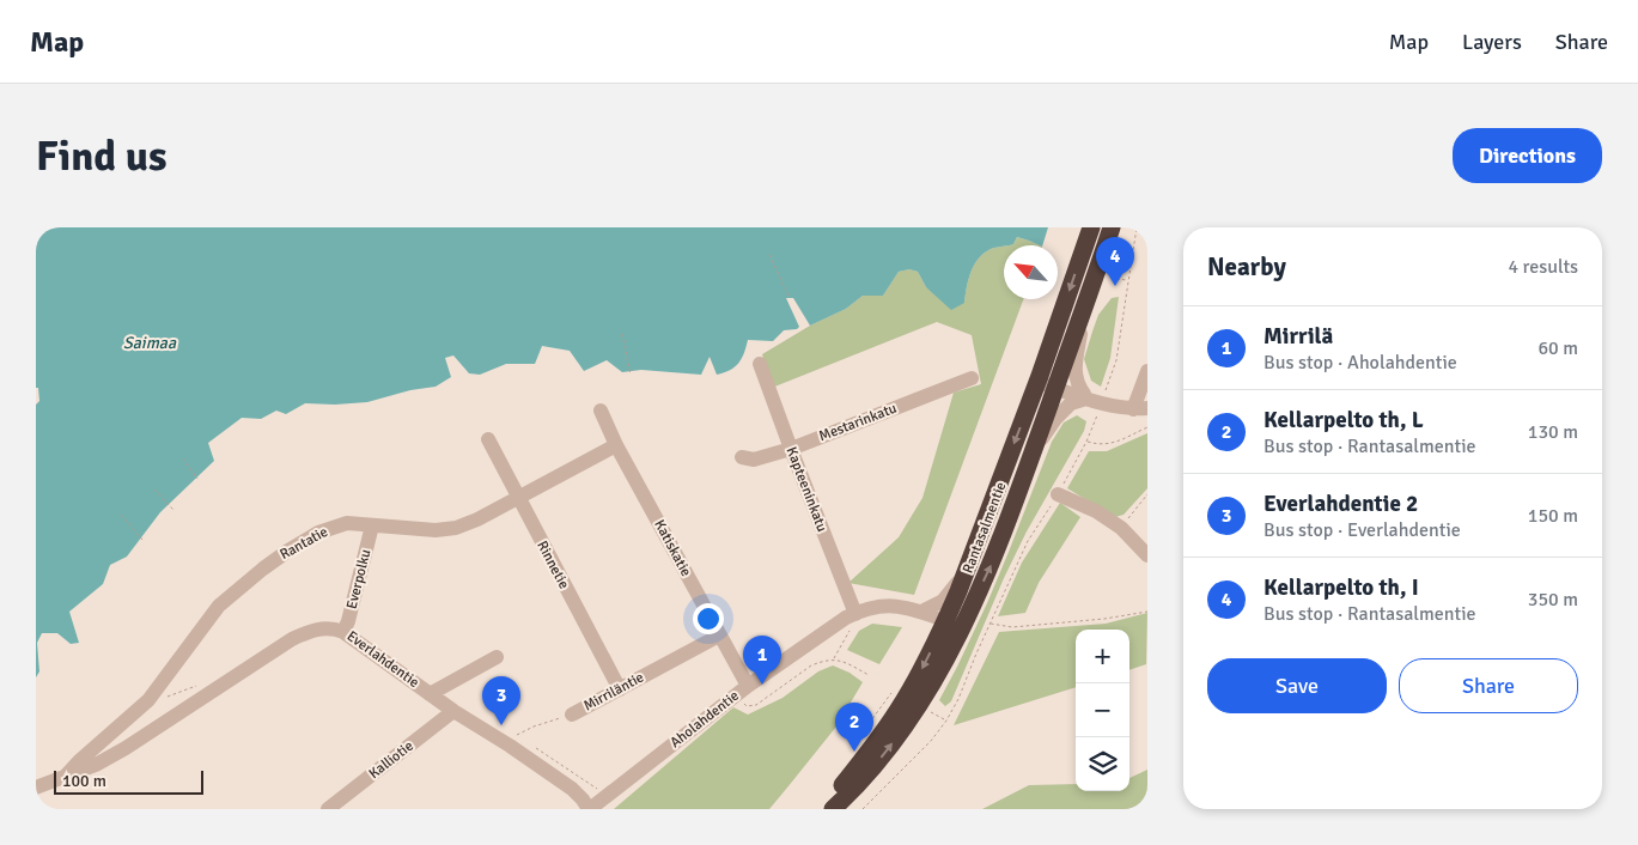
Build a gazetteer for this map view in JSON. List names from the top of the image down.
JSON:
{
  "streets": {
    "highway": ["Rantasalmentie"],
    "street": [
      "Mestarinkatu",
      "Kapteeninkatu",
      "Rantatie",
      "Katiskatie",
      "Rinnetie",
      "Everpolku",
      "Everlahdentie",
      "Mirriläntie",
      "Aholahdentie",
      "Kalliotie"
    ]
  },
  "crossings": [
    ["Mestarinkatu", "Kapteeninkatu"],
    ["Kapteeninkatu", "Aholahdentie"],
    ["Rantasalmentie", "Aholahdentie"],
    ["Rantatie", "Katiskatie"],
    ["Rantatie", "Rinnetie"],
    ["Rantatie", "Everpolku"],
    ["Rantatie", "Everlahdentie"],
    ["Katiskatie", "Mirriläntie"],
    ["Katiskatie", "Aholahdentie"],
    ["Rinnetie", "Mirriläntie"],
    ["Everpolku", "Everlahdentie"],
    ["Everlahdentie", "Mirriläntie"],
    ["Everlahdentie", "Aholahdentie"],
    ["Everlahdentie", "Kalliotie"]
  ],
  "water": ["Saimaa"],
  "scale_bar": "100 m",
  "north": "top left",
  "page": {
    "header": "Map",
    "nav": ["Map", "Layers", "Share"],
    "buttons": [
      "Directions",
      ["Save", "Share"]
    ],
    "title": "Find us",
    "heading": ["Nearby", "4 results"],
    "pins": [
      "4",
      "1",
      "3",
      "2"
    ],
    "list": [
      {
        "mark": "1",
        "name": "Mirrilä",
        "note": "Bus stop · Aholahdentie",
        "value": "60 m"
      },
      {
        "mark": "2",
        "name": "Kellarpelto th, L",
        "note": "Bus stop · Rantasalmentie",
        "value": "130 m"
      },
      {
        "mark": "3",
        "name": "Everlahdentie 2",
        "note": "Bus stop · Everlahdentie",
        "value": "150 m"
      },
      {
        "mark": "4",
        "name": "Kellarpelto th, I",
        "note": "Bus stop · Rantasalmentie",
        "value": "350 m"
      }
    ],
    "map_buttons": ["+", "−"],
    "scale": "100 m"
  }
}
